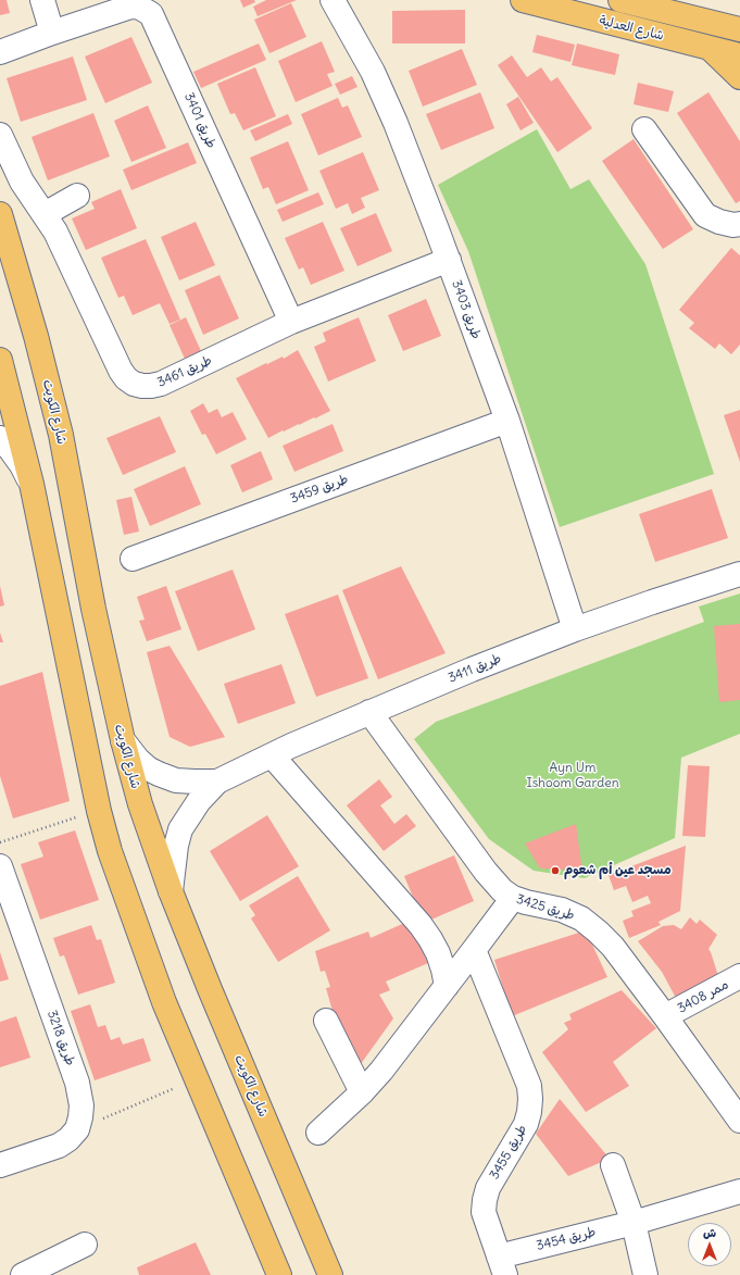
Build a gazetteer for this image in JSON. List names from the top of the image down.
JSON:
{
  "streets": {
    "main road": ["شارع العدلية", "شارع الكويت"],
    "street": [
      "طريق 3401",
      "طريق 3403",
      "طريق 3461",
      "طريق 3459",
      "طريق 3411",
      "طريق 3425",
      "ممر 3408",
      "طريق 3218",
      "طريق 3455",
      "طريق 3454"
    ]
  },
  "crossings": [
    ["طريق 3401", "طريق 3461"],
    ["طريق 3403", "طريق 3461"],
    ["طريق 3403", "طريق 3459"],
    ["طريق 3403", "طريق 3411"],
    ["شارع الكويت", "طريق 3411"],
    ["طريق 3411", "طريق 3425"],
    ["طريق 3425", "ممر 3408"],
    ["طريق 3455", "طريق 3454"]
  ],
  "parks": ["Ayn Um Ishoom Garden"],
  "places": ["مسجد عين أم شعوم"],
  "north": "top"
}
